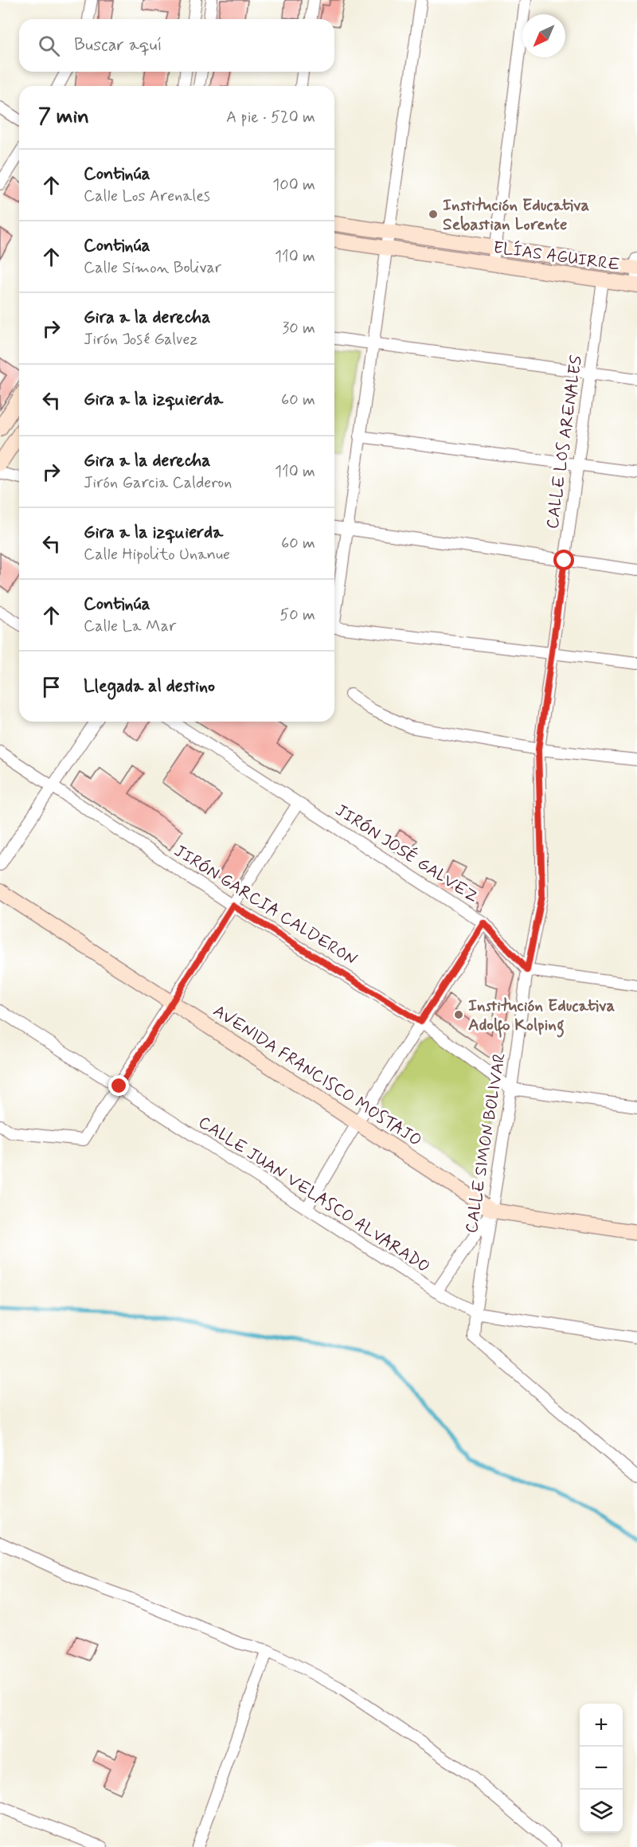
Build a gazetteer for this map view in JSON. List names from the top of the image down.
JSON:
{
  "streets": {
    "street": [
      "ELÍAS AGUIRRE",
      "CALLE LOS ARENALES",
      "JIRÓN JOSÉ GALVEZ",
      "JIRÓN GARCIA CALDERON",
      "AVENIDA FRANCISCO MOSTAJO",
      "CALLE SIMON BOLIVAR",
      "CALLE JUAN VELASCO ALVARADO"
    ]
  },
  "crossings": [
    ["ELÍAS AGUIRRE", "CALLE LOS ARENALES"],
    ["CALLE LOS ARENALES", "CALLE SIMON BOLIVAR"],
    ["JIRÓN JOSÉ GALVEZ", "CALLE SIMON BOLIVAR"],
    ["JIRÓN GARCIA CALDERON", "CALLE SIMON BOLIVAR"],
    ["AVENIDA FRANCISCO MOSTAJO", "CALLE SIMON BOLIVAR"],
    ["CALLE SIMON BOLIVAR", "CALLE JUAN VELASCO ALVARADO"]
  ],
  "places": ["Institución Educativa Sebastian Lorente", "Institución Educativa Adolfo Kolping"],
  "north": "bottom left",
  "page": {
    "search": "Buscar aquí",
    "heading": ["7 min", "A pie · 520 m"],
    "list": [
      ["Continúa", "Calle Los Arenales", "100 m"],
      ["Continúa", "Calle Simon Bolivar", "110 m"],
      ["Gira a la derecha", "Jirón José Galvez", "30 m"],
      ["Gira a la izquierda", "60 m"],
      ["Gira a la derecha", "Jirón Garcia Calderon", "110 m"],
      ["Gira a la izquierda", "Calle Hipolito Unanue", "60 m"],
      ["Continúa", "Calle La Mar", "50 m"],
      "Llegada al destino"
    ],
    "map_buttons": ["+", "−"]
  }
}
